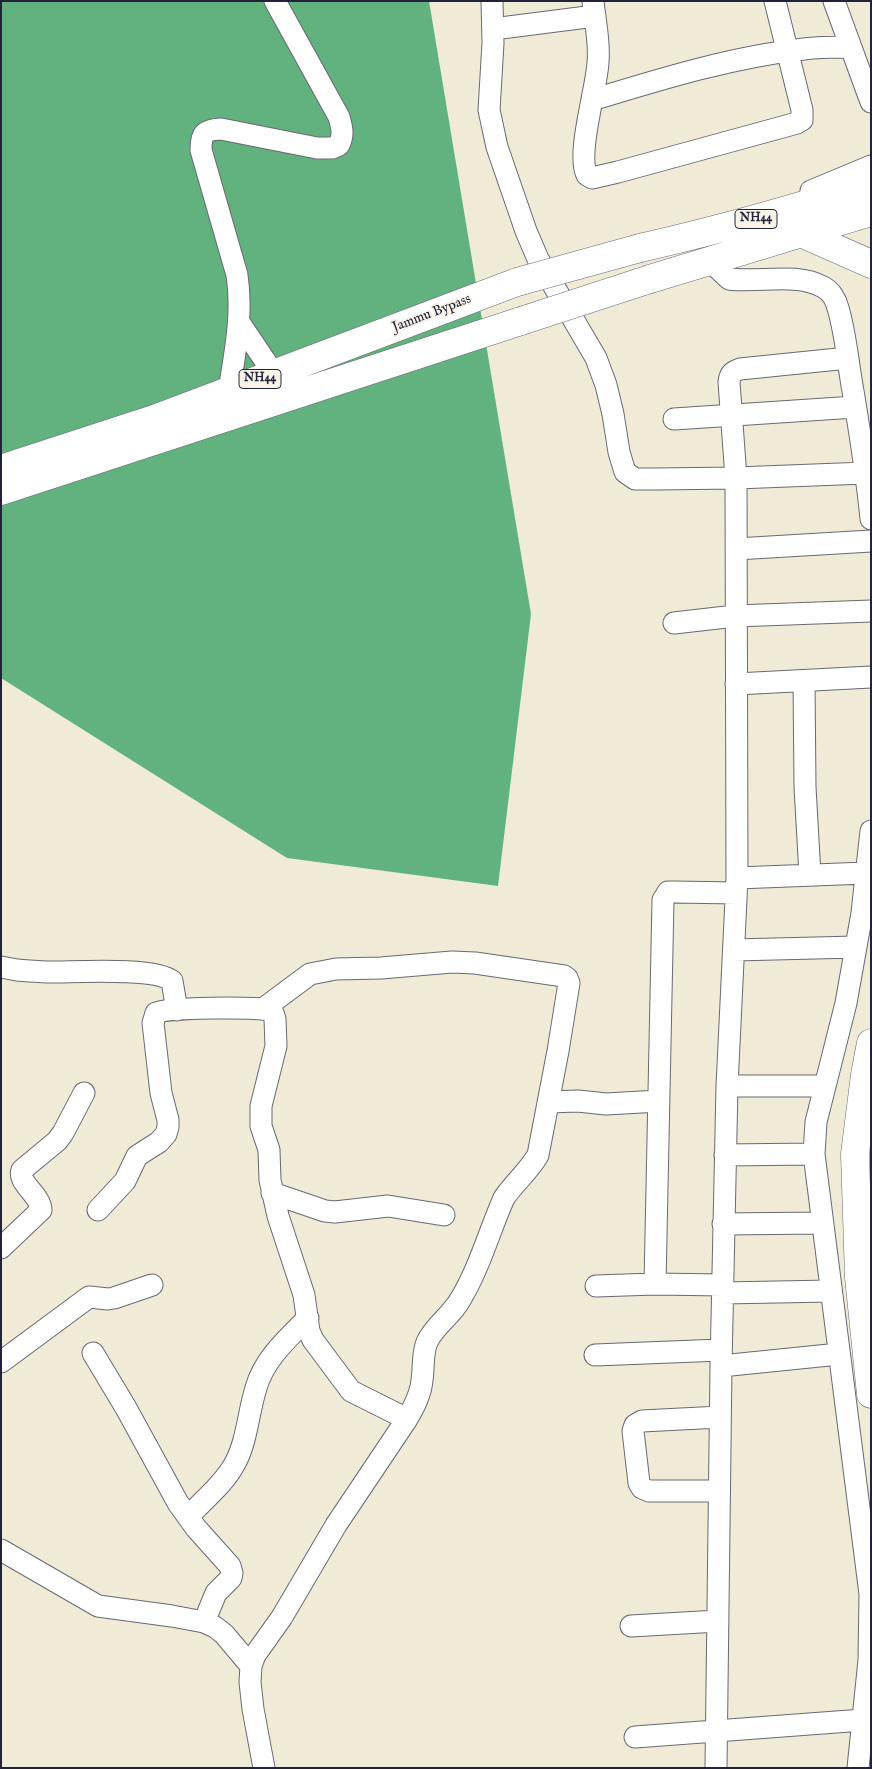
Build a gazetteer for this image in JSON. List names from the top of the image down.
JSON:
{
  "streets": {
    "main road": ["NH44", "Jammu Bypass"]
  }
}
